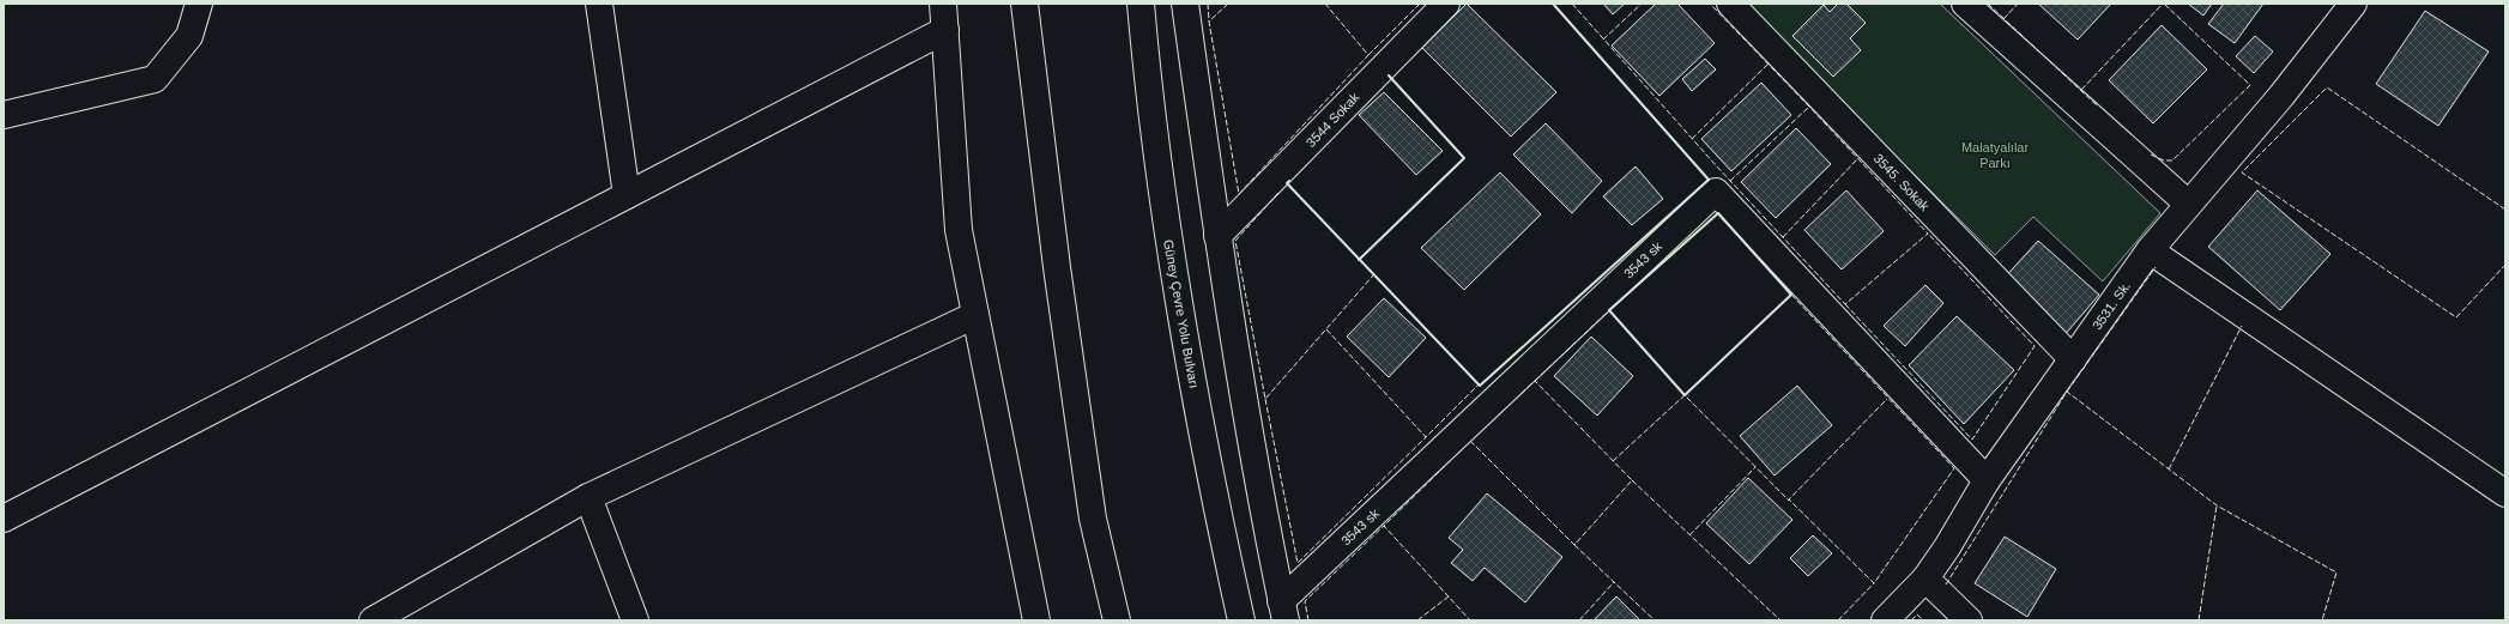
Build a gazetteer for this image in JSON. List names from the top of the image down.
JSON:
{
  "streets": {
    "main road": [
      "3544 Sokak",
      "3545. Sokak",
      "3543 sk",
      "3531. Sk.",
      "Güney Çevre Yolu Bulvarı"
    ]
  },
  "crossings": [
    ["3545. Sokak", "3531. Sk."],
    ["3543 sk", "3531. Sk."]
  ],
  "parks": ["Malatyalılar Parkı"]
}
